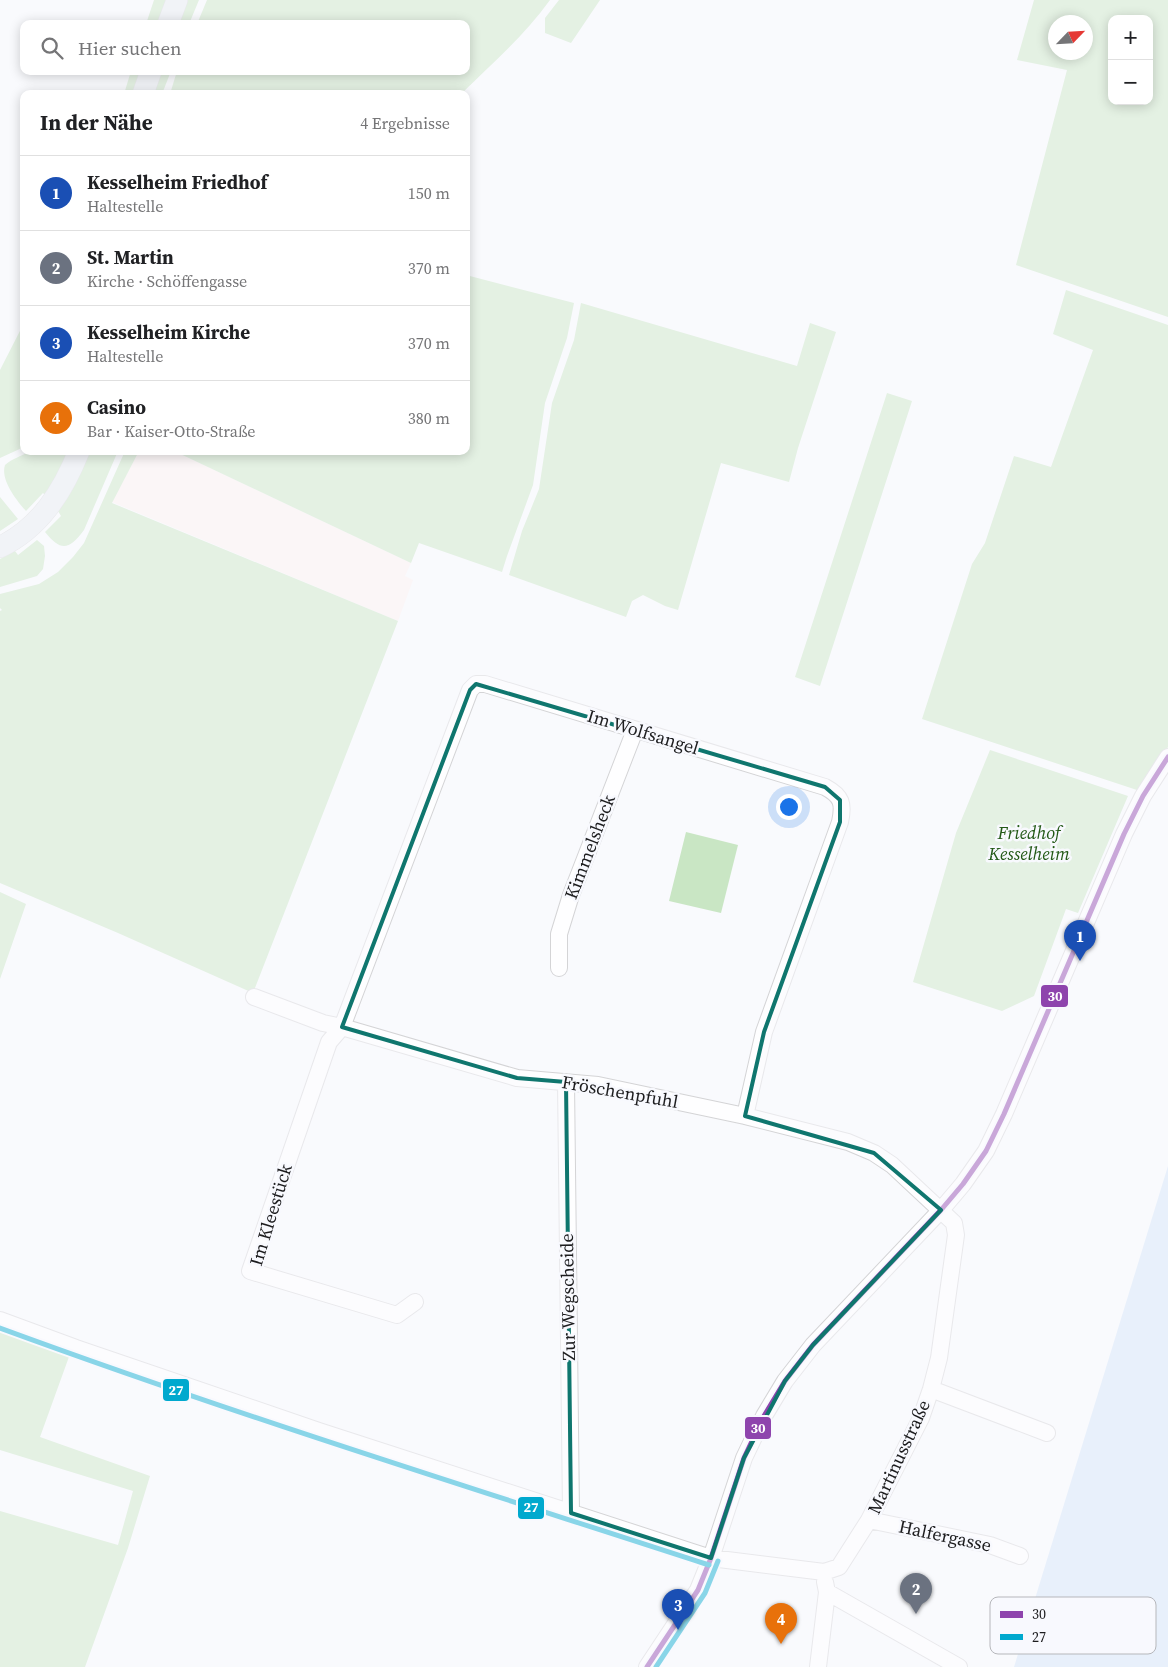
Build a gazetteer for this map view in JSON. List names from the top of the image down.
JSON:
{
  "streets": {
    "street": [
      "Im Wolfsangel",
      "Kimmelsheck",
      "Fröschenpfuhl",
      "Im Kleestück",
      "Zur Wegscheide",
      "Martinusstraße",
      "Halfergasse"
    ]
  },
  "crossings": [
    ["Im Wolfsangel", "Kimmelsheck"],
    ["Im Wolfsangel", "Fröschenpfuhl"],
    ["Im Wolfsangel", "Im Kleestück"],
    ["Fröschenpfuhl", "Im Kleestück"],
    ["Fröschenpfuhl", "Zur Wegscheide"],
    ["Fröschenpfuhl", "Martinusstraße"],
    ["Martinusstraße", "Halfergasse"]
  ],
  "parks": ["Friedhof Kesselheim"],
  "lines": ["transit line 30", "transit line 27"],
  "legend": ["30", "27"],
  "north": "top right",
  "page": {
    "map_buttons": ["+", "−"],
    "search": "Hier suchen",
    "heading": ["In der Nähe", "4 Ergebnisse"],
    "list": [
      {
        "mark": "1",
        "name": "Kesselheim Friedhof",
        "note": "Haltestelle",
        "value": "150 m"
      },
      {
        "mark": "2",
        "name": "St. Martin",
        "note": "Kirche · Schöffengasse",
        "value": "370 m"
      },
      {
        "mark": "3",
        "name": "Kesselheim Kirche",
        "note": "Haltestelle",
        "value": "370 m"
      },
      {
        "mark": "4",
        "name": "Casino",
        "note": "Bar · Kaiser-Otto-Straße",
        "value": "380 m"
      }
    ],
    "pins": [
      "1",
      "2",
      "3",
      "4"
    ]
  }
}
